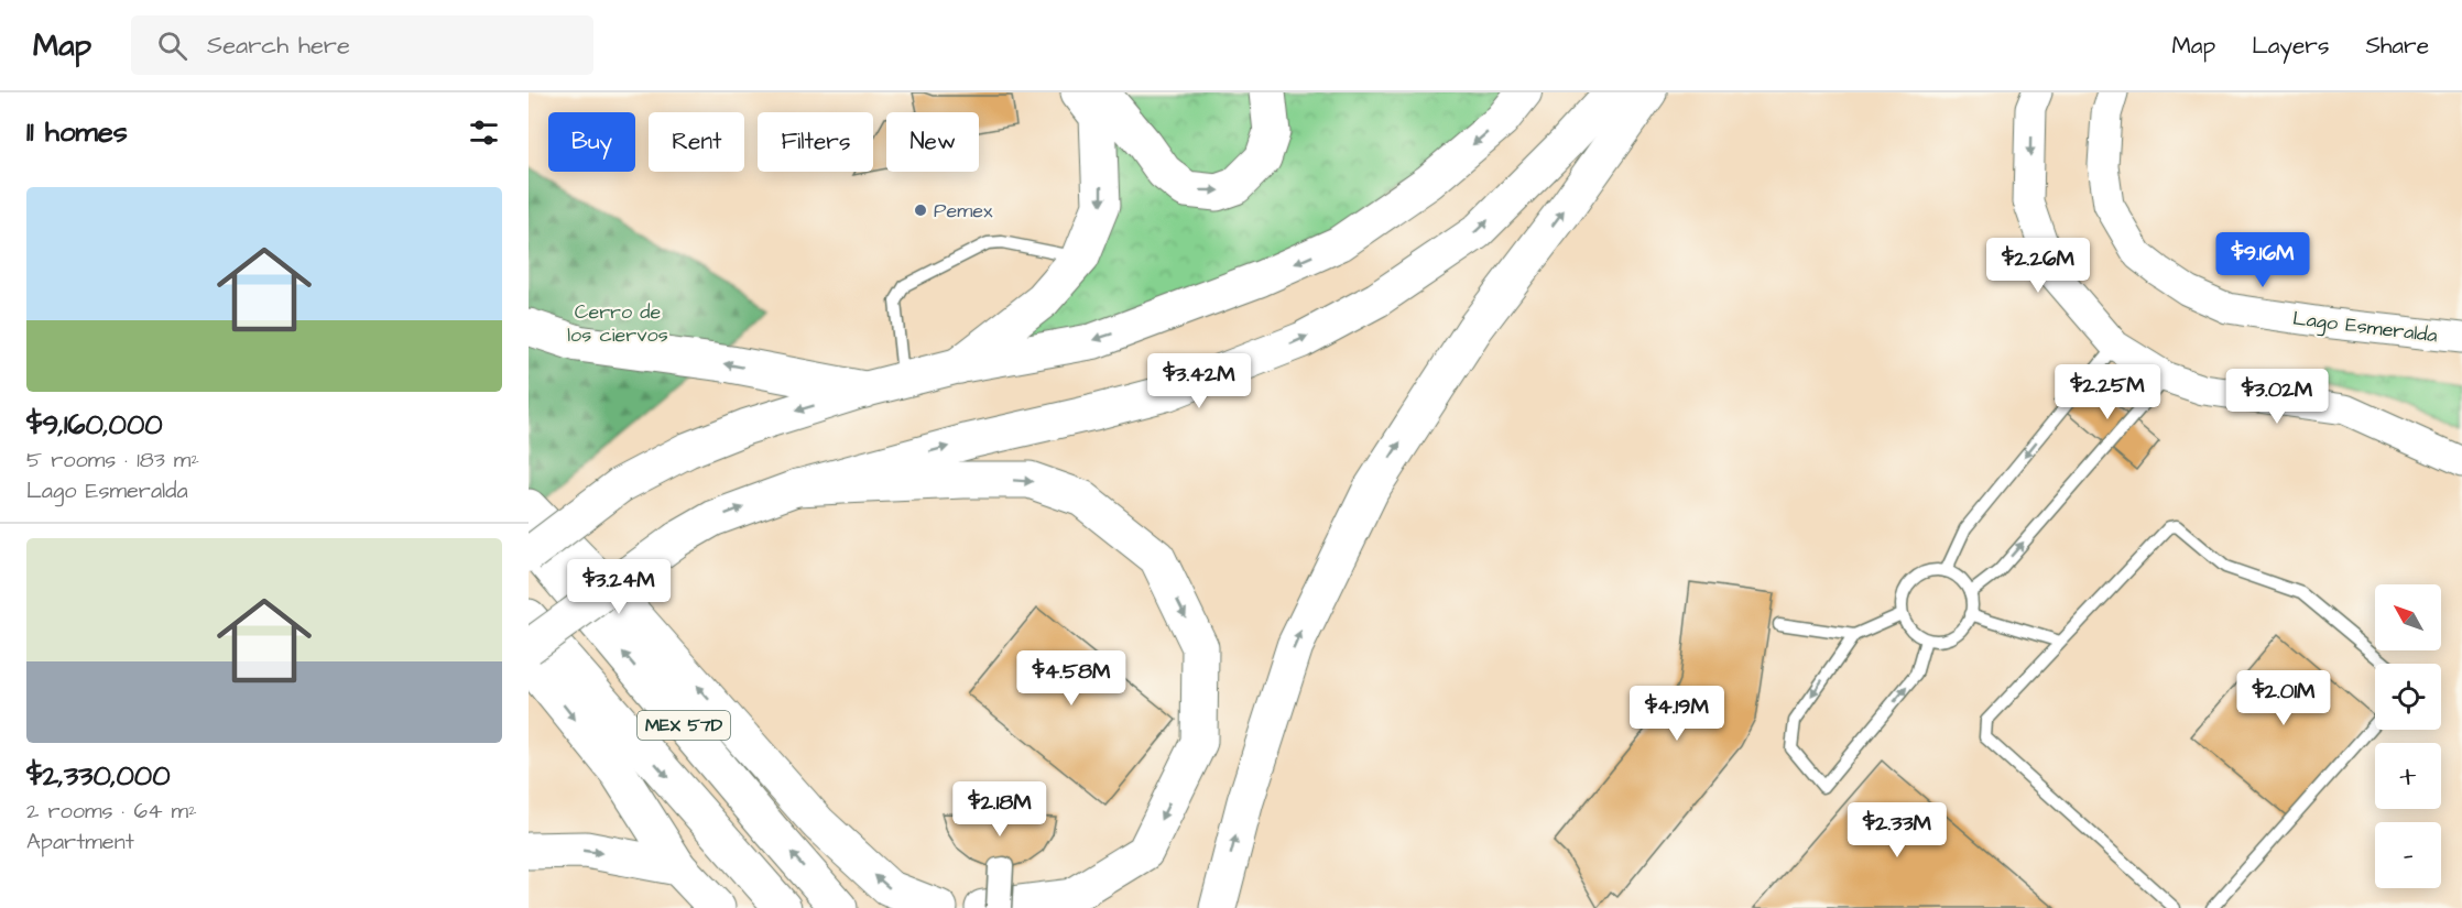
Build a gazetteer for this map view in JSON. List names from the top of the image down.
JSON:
{
  "streets": {
    "main road": ["MEX 57D"],
    "street": ["Lago Esmeralda"]
  },
  "parks": ["Cerro de los ciervos"],
  "places": ["Pemex"],
  "north": "top left",
  "page": {
    "header": "Map",
    "search": "Search here",
    "nav": ["Map", "Layers", "Share"],
    "heading": "11 homes",
    "chip": [
      "Buy",
      "Rent",
      "Filters",
      "New"
    ],
    "list": [
      {
        "name": "$9,160,000",
        "note": "5 rooms · 183 m² · Lago Esmeralda"
      },
      {
        "name": "$2,330,000",
        "note": "2 rooms · 64 m² · Apartment"
      }
    ],
    "price": [
      "$9.16M",
      "$2.26M",
      "$3.42M",
      "$2.25M",
      "$3.02M",
      "$3.24M",
      "$4.58M",
      "$2.01M",
      "$4.19M",
      "$2.18M",
      "$2.33M"
    ],
    "map_buttons": ["+", "−"]
  }
}
